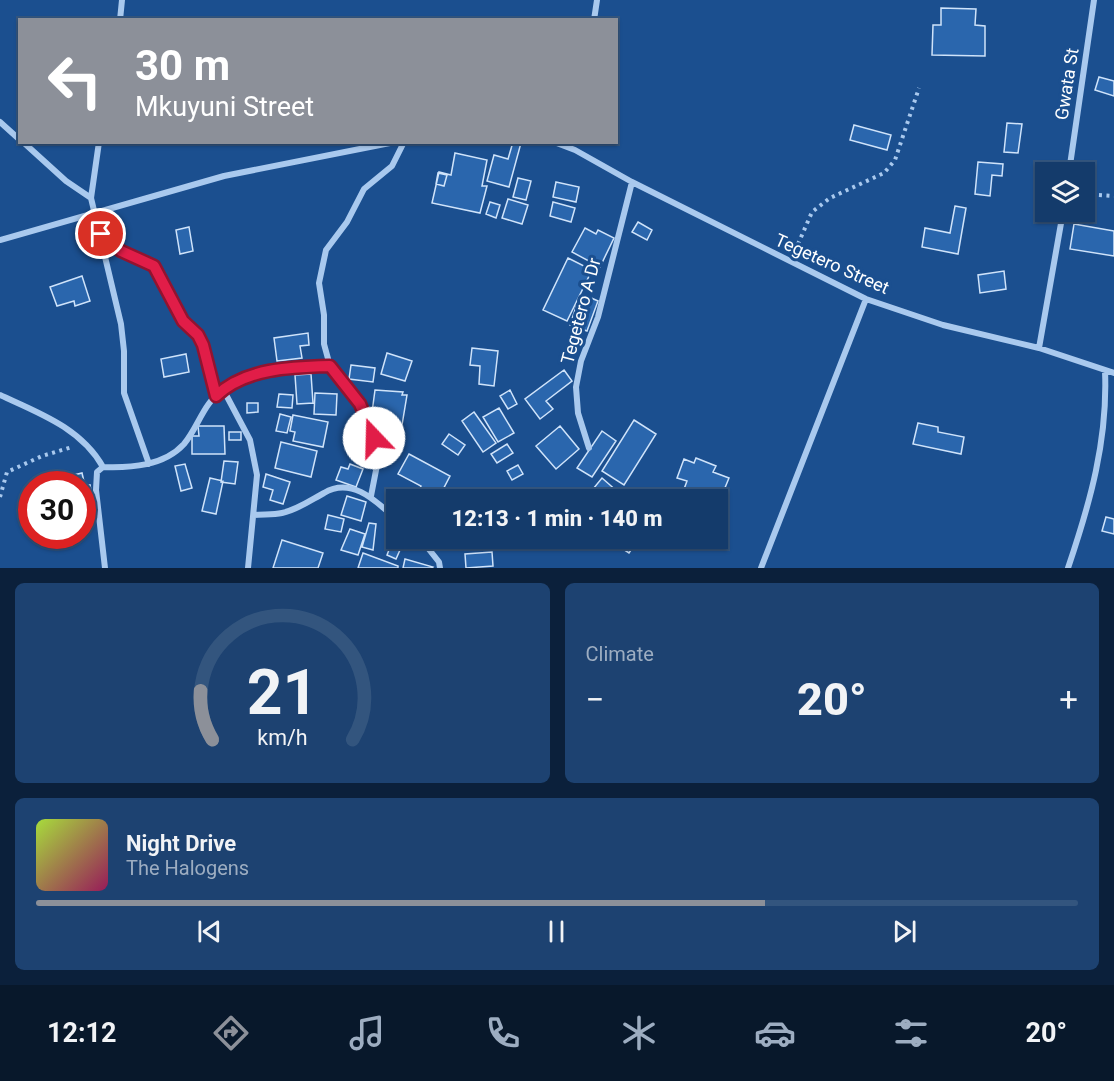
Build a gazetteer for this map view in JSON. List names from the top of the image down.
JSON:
{
  "streets": {
    "street": ["Gwata St", "Tegetero Street", "Tegetero A Dr"]
  },
  "crossings": [
    ["Tegetero Street", "Tegetero A Dr"]
  ],
  "page": {
    "turn": ["30 m", "Mkuyuni Street"],
    "limit": "30",
    "trip": "12:13 · 1 min · 140 m",
    "tile": "Climate",
    "heat": ["−", "20°", "+"],
    "song": ["Night Drive", "The Halogens"],
    "tabs": ["12:12", "20°"],
    "gauge": ["21", "km/h"]
  }
}
